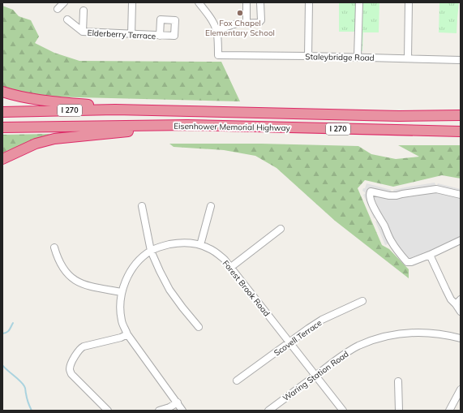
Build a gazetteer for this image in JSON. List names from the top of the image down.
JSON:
{
  "streets": {
    "highway": ["I 270", "Eisenhower Memorial Highway"],
    "street": [
      "Elderberry Terrace",
      "Staleybridge Road",
      "Forest Brook Road",
      "Scovell Terrace",
      "Waring Station Road"
    ]
  },
  "crossings": [
    ["Forest Brook Road", "Scovell Terrace"],
    ["Forest Brook Road", "Waring Station Road"]
  ],
  "places": ["Fox Chapel Elementary School"]
}
